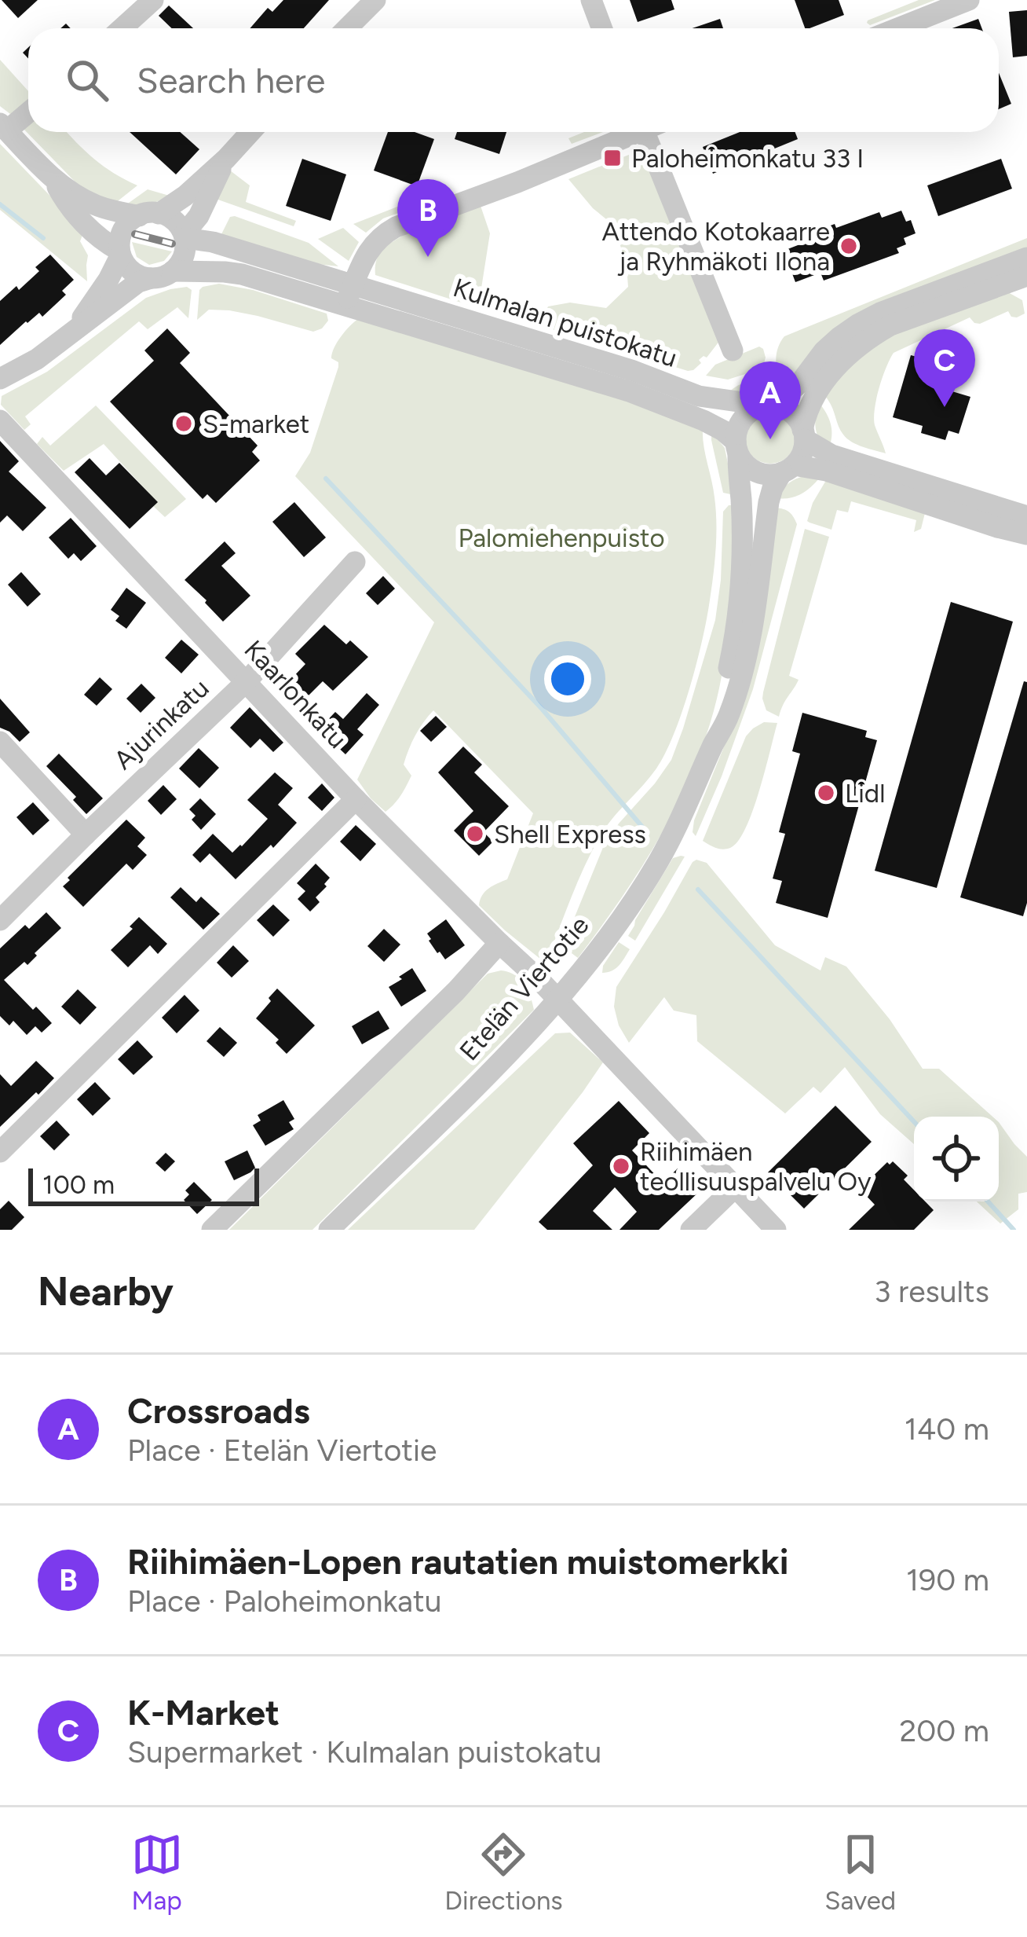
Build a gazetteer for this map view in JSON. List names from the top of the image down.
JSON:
{
  "streets": {
    "street": [
      "Kulmalan puistokatu",
      "Kaarlonkatu",
      "Ajurinkatu",
      "Etelän Viertotie"
    ]
  },
  "crossings": [
    ["Kulmalan puistokatu", "Etelän Viertotie"],
    ["Kaarlonkatu", "Ajurinkatu"],
    ["Kaarlonkatu", "Etelän Viertotie"]
  ],
  "parks": ["Palomiehenpuisto"],
  "places": {
    "transit": ["Paloheimonkatu 33 I"],
    "other": [
      "Attendo Kotokaarre ja Ryhmäkoti Ilona",
      "S-market",
      "Lidl",
      "Shell Express",
      "Riihimäen teollisuuspalvelu Oy"
    ]
  },
  "scale_bar": "100 m",
  "page": {
    "search": "Search here",
    "pins": ["B", "C", "A"],
    "scale": "100 m",
    "heading": ["Nearby", "3 results"],
    "list": [
      {
        "mark": "A",
        "name": "Crossroads",
        "note": "Place · Etelän Viertotie",
        "value": "140 m"
      },
      {
        "mark": "B",
        "name": "Riihimäen-Lopen rautatien muistomerkki",
        "note": "Place · Paloheimonkatu",
        "value": "190 m"
      },
      {
        "mark": "C",
        "name": "K-Market",
        "note": "Supermarket · Kulmalan puistokatu",
        "value": "200 m"
      }
    ],
    "nav": ["Map", "Directions", "Saved"]
  }
}
